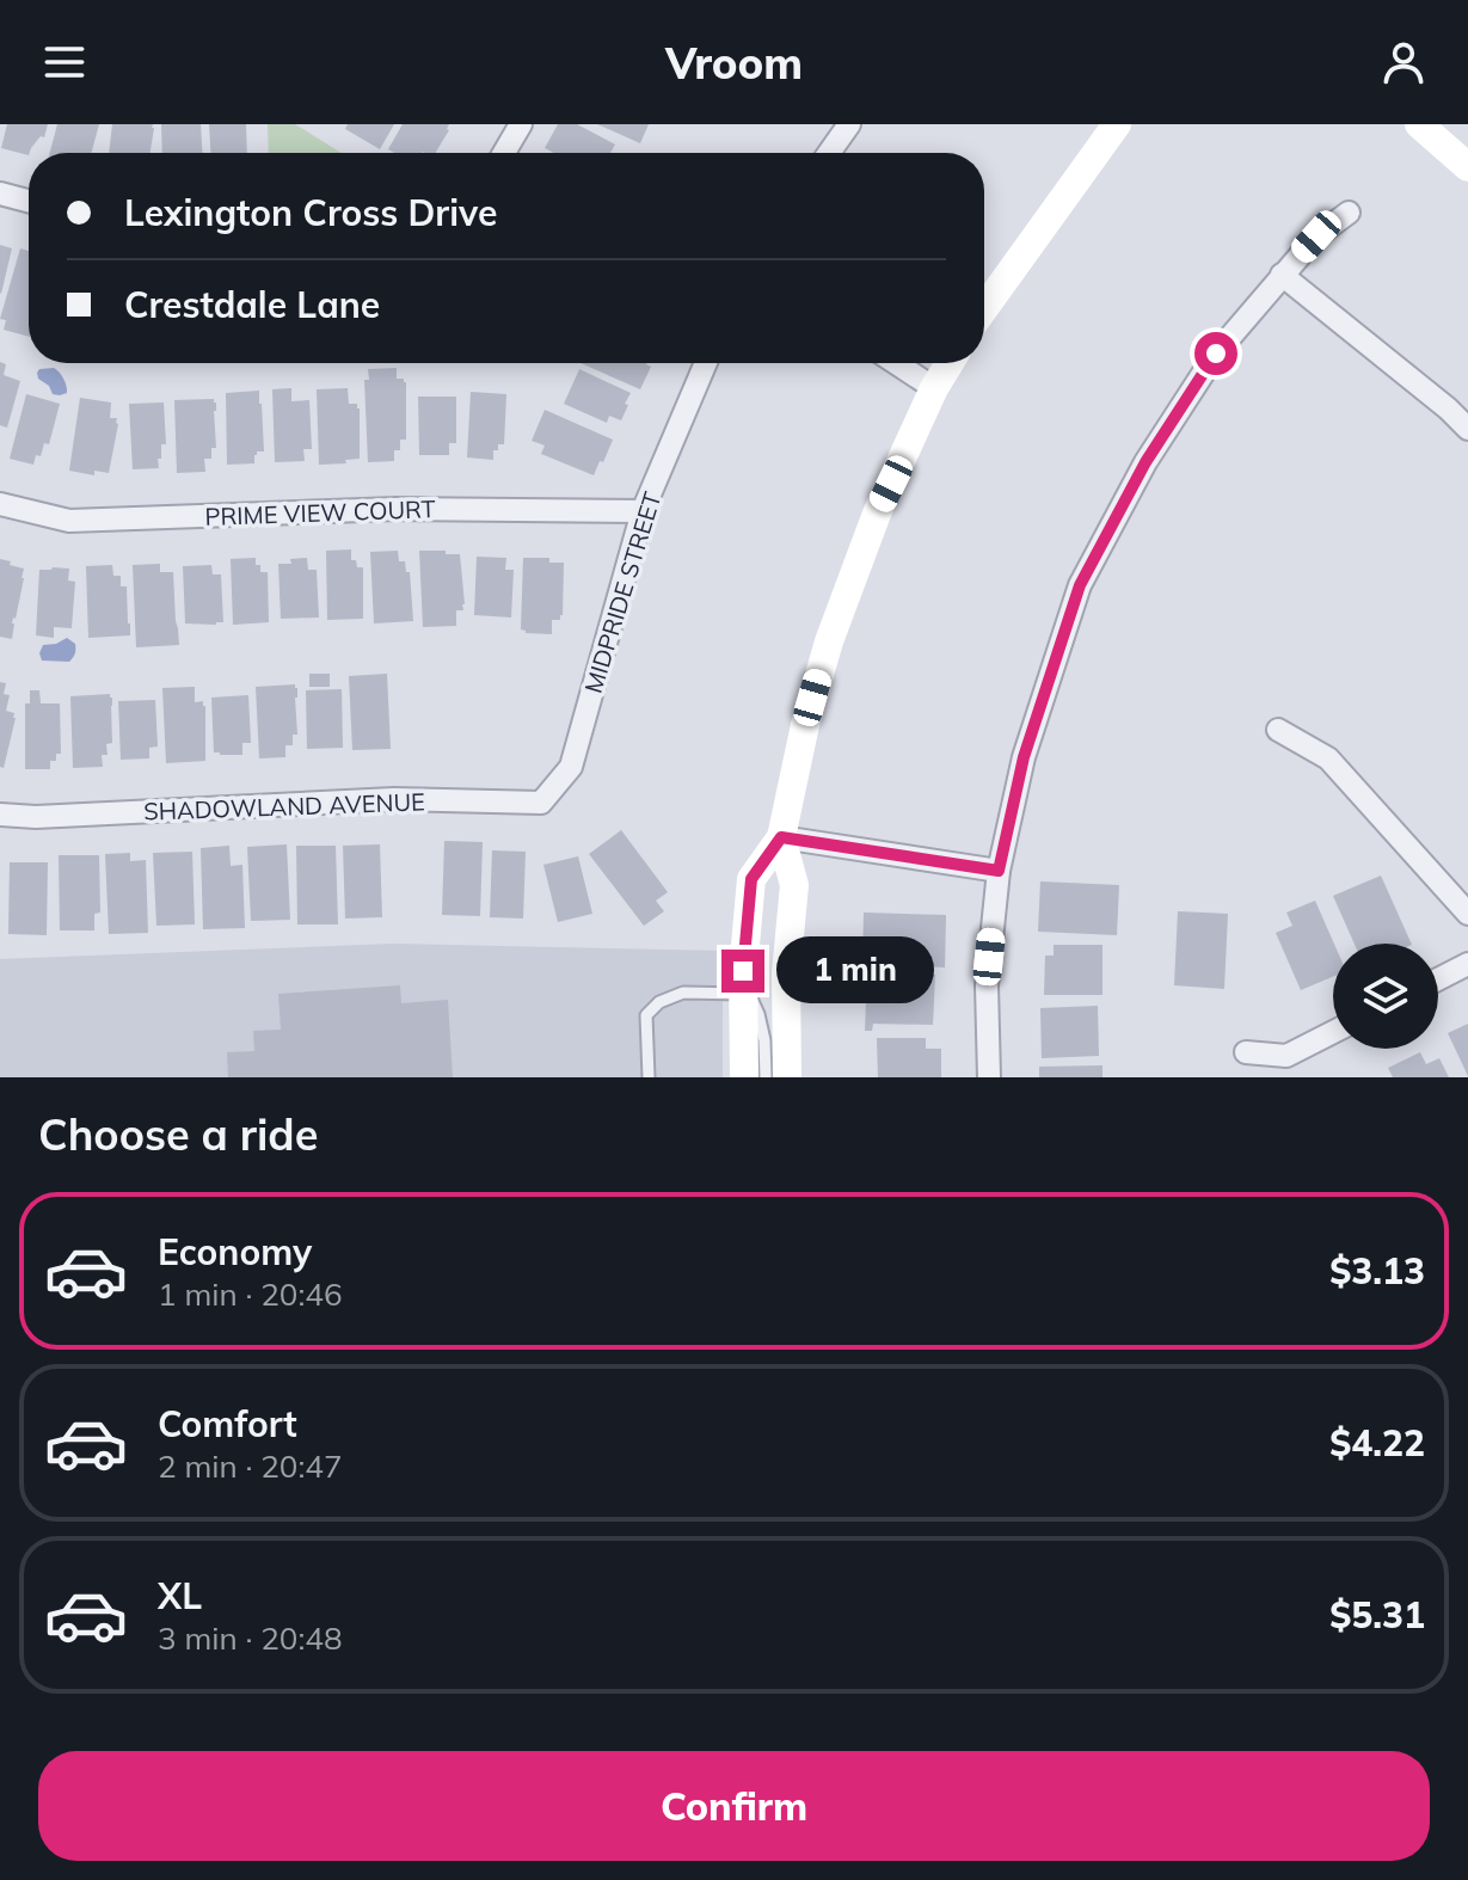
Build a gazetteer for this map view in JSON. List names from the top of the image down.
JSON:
{
  "streets": {
    "street": ["PRIME VIEW COURT", "MIDPRIDE STREET", "SHADOWLAND AVENUE"]
  },
  "crossings": [
    ["PRIME VIEW COURT", "MIDPRIDE STREET"],
    ["MIDPRIDE STREET", "SHADOWLAND AVENUE"]
  ],
  "page": {
    "header": "Vroom",
    "banner": ["Lexington Cross Drive", "Crestdale Lane"],
    "bubble": "1 min",
    "heading": "Choose a ride",
    "list": [
      {
        "name": "Economy",
        "note": "1 min · 20:46",
        "value": "$3.13"
      },
      {
        "name": "Comfort",
        "note": "2 min · 20:47",
        "value": "$4.22"
      },
      {
        "name": "XL",
        "note": "3 min · 20:48",
        "value": "$5.31"
      }
    ],
    "buttons": "Confirm"
  }
}
